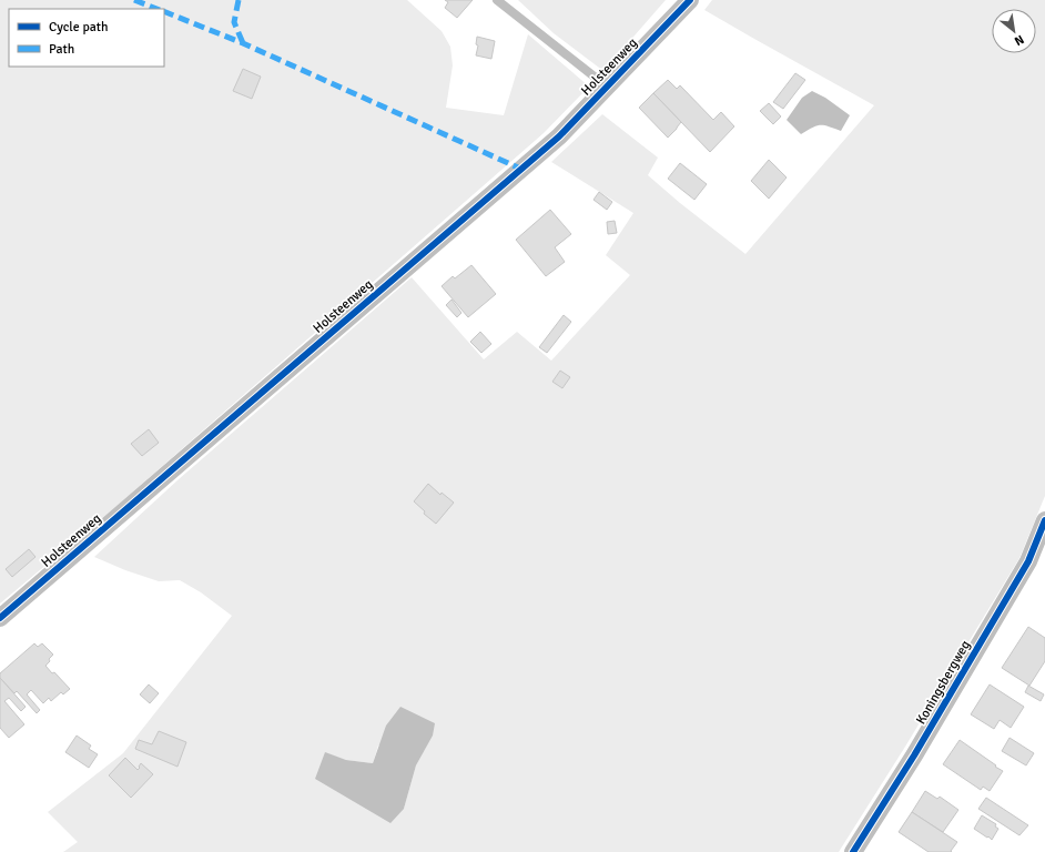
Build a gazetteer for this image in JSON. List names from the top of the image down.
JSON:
{
  "streets": {
    "street": ["Holsteenweg", "Koningsbergweg"]
  },
  "legend": ["Cycle path", "Path"],
  "north": "bottom right"
}
